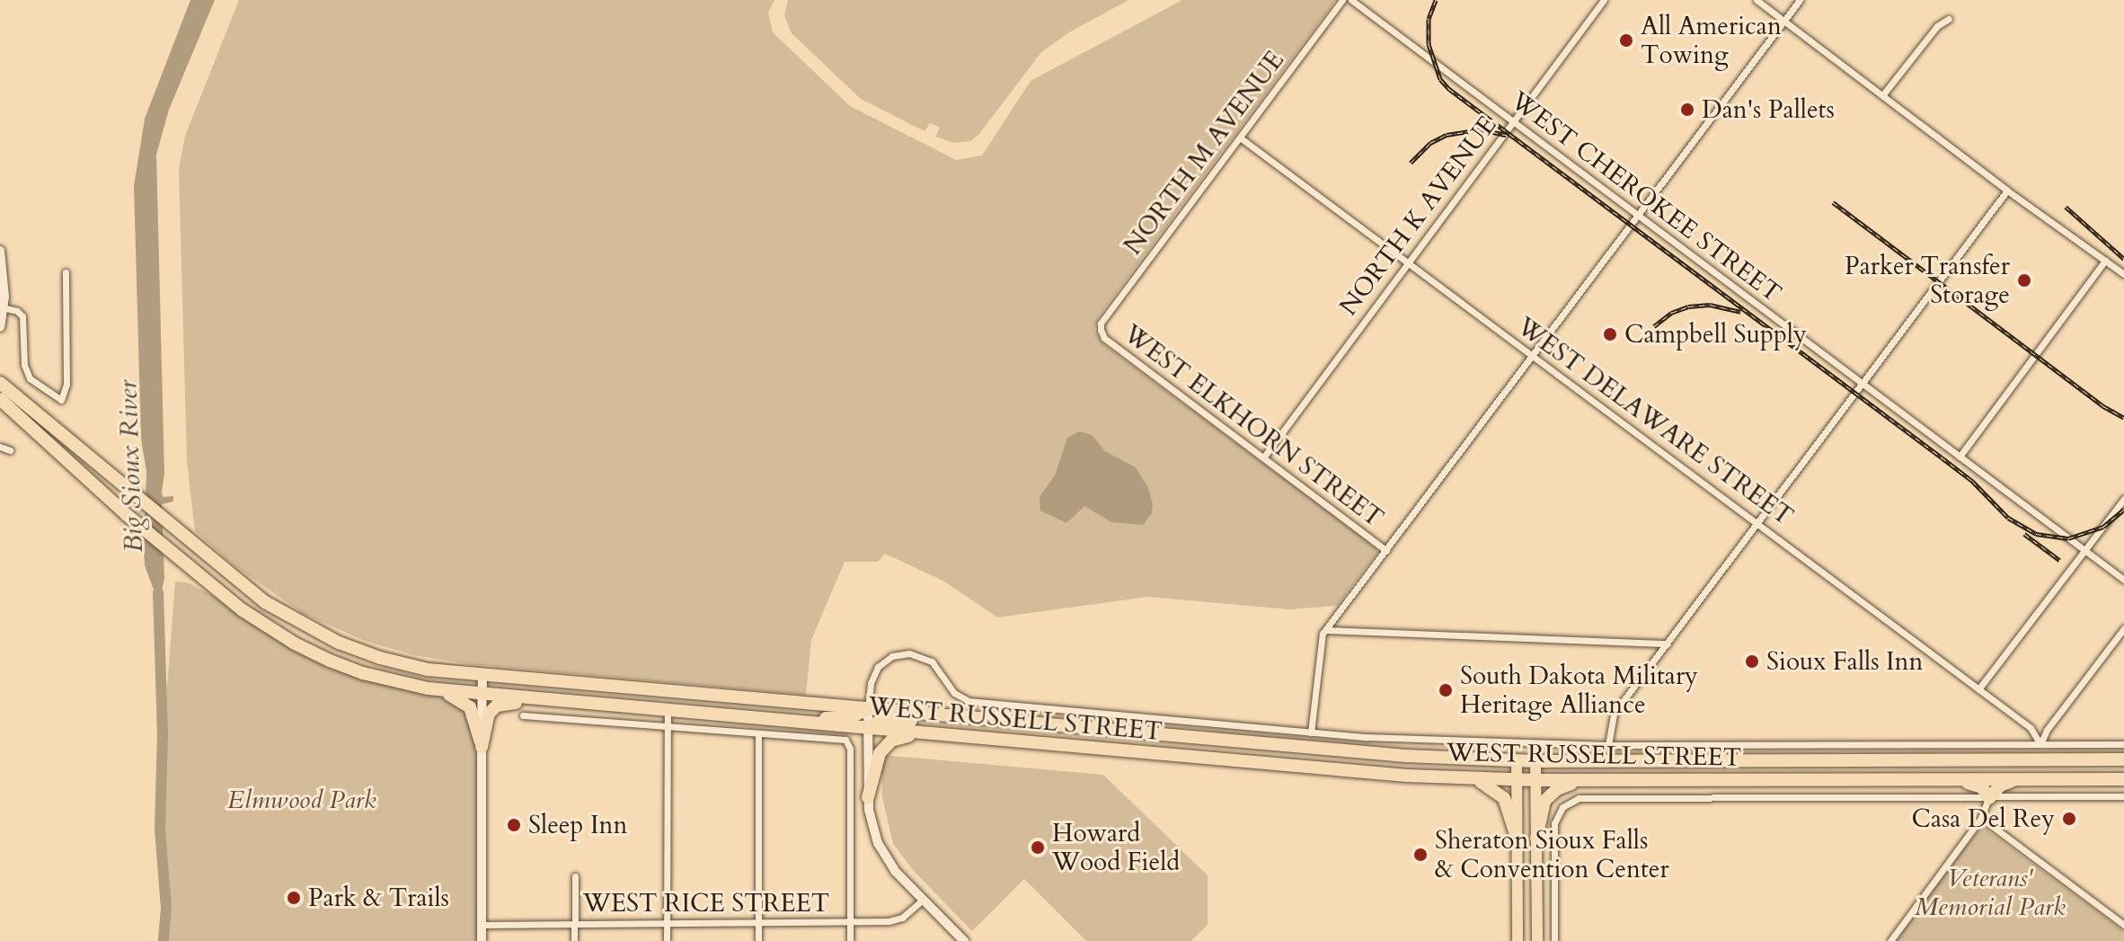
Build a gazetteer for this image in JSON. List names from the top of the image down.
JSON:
{
  "streets": {
    "highway": ["WEST RUSSELL STREET"],
    "street": [
      "NORTH M AVENUE",
      "WEST CHEROKEE STREET",
      "NORTH K AVENUE",
      "WEST DELAWARE STREET",
      "WEST ELKHORN STREET",
      "WEST RICE STREET"
    ]
  },
  "crossings": [
    ["NORTH M AVENUE", "WEST DELAWARE STREET"],
    ["NORTH M AVENUE", "WEST ELKHORN STREET"],
    ["WEST CHEROKEE STREET", "NORTH K AVENUE"],
    ["NORTH K AVENUE", "WEST DELAWARE STREET"],
    ["NORTH K AVENUE", "WEST ELKHORN STREET"],
    ["WEST DELAWARE STREET", "WEST RUSSELL STREET"],
    ["WEST RUSSELL STREET", "WEST RICE STREET"]
  ],
  "water": ["Big Sioux River"],
  "parks": ["Elmwood Park", "Veterans' Memorial Park"],
  "places": [
    "All American Towing",
    "Dan's Pallets",
    "Parker Transfer Storage",
    "Campbell Supply",
    "Sioux Falls Inn",
    "South Dakota Military Heritage Alliance",
    "Casa Del Rey",
    "Sleep Inn",
    "Howard Wood Field",
    "Sheraton Sioux Falls & Convention Center",
    "Park & Trails"
  ]
}
